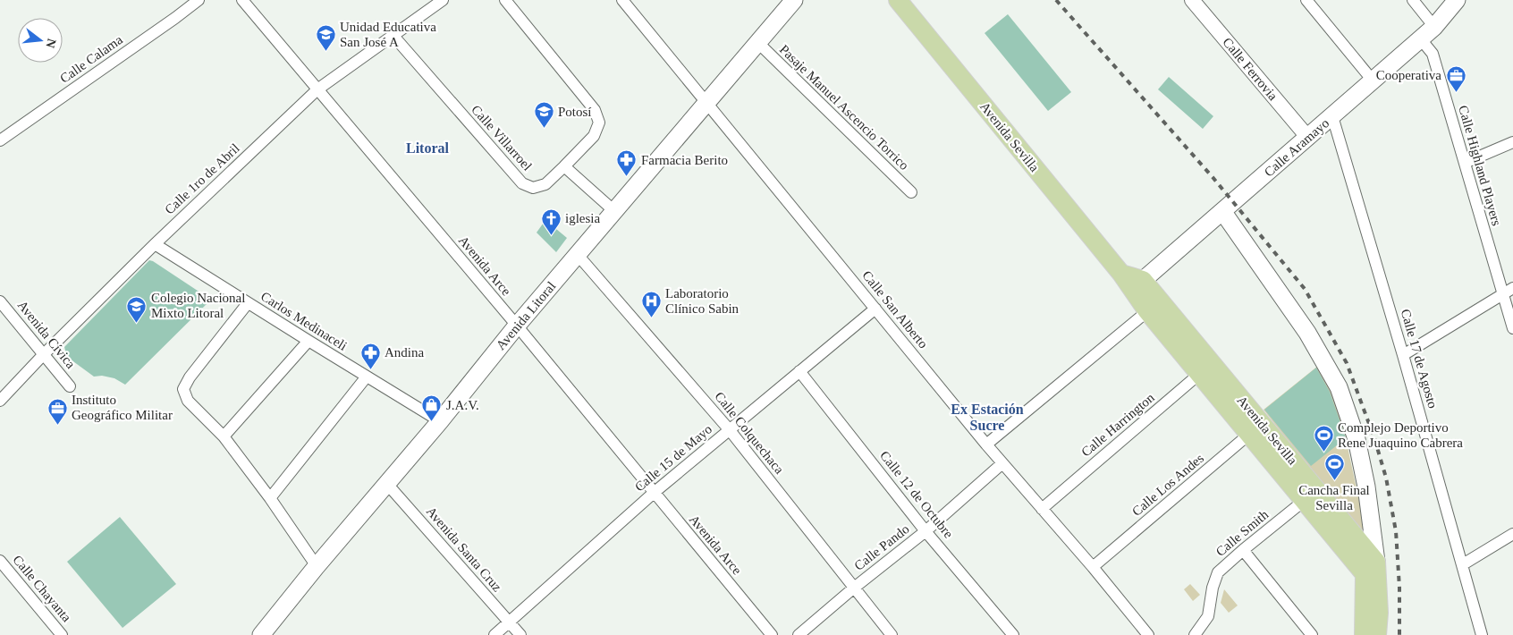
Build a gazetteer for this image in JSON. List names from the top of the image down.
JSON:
{
  "streets": {
    "main road": ["Avenida Sevilla", "Calle Aramayo", "Avenida Litoral"],
    "street": [
      "Calle Calama",
      "Calle Ferrovia",
      "Pasaje Manuel Ascencio Torrico",
      "Calle Villarroel",
      "Calle Highland Players",
      "Calle 1ro de Abril",
      "Avenida Arce",
      "Calle San Alberto",
      "Carlos Medinaceli",
      "Avenida Cívica",
      "Calle 17 de Agosto",
      "Calle Harrington",
      "Calle Colquechaca",
      "Calle 15 de Mayo",
      "Calle Los Andes",
      "Calle 12 de Octubre",
      "Calle Smith",
      "Calle Pando",
      "Avenida Santa Cruz",
      "Calle Chayanta"
    ]
  },
  "crossings": [
    ["Calle Ferrovia", "Calle Aramayo"],
    ["Pasaje Manuel Ascencio Torrico", "Avenida Litoral"],
    ["Avenida Sevilla", "Calle Aramayo"],
    ["Avenida Sevilla", "Calle Harrington"],
    ["Avenida Sevilla", "Calle Los Andes"],
    ["Avenida Sevilla", "Calle Smith"],
    ["Calle Villarroel", "Calle 1ro de Abril"],
    ["Calle Aramayo", "Calle Highland Players"],
    ["Calle Aramayo", "Calle 17 de Agosto"],
    ["Calle 1ro de Abril", "Avenida Arce"],
    ["Calle 1ro de Abril", "Carlos Medinaceli"],
    ["Calle 1ro de Abril", "Avenida Cívica"],
    ["Avenida Arce", "Avenida Litoral"],
    ["Avenida Arce", "Calle 15 de Mayo"],
    ["Calle San Alberto", "Avenida Litoral"],
    ["Calle San Alberto", "Calle Harrington"],
    ["Calle San Alberto", "Calle 15 de Mayo"],
    ["Calle San Alberto", "Calle Los Andes"],
    ["Calle San Alberto", "Calle Pando"],
    ["Avenida Litoral", "Carlos Medinaceli"],
    ["Avenida Litoral", "Calle Colquechaca"],
    ["Avenida Litoral", "Avenida Santa Cruz"],
    ["Calle Colquechaca", "Calle 15 de Mayo"],
    ["Calle Colquechaca", "Calle Pando"],
    ["Calle 15 de Mayo", "Calle 12 de Octubre"],
    ["Calle 15 de Mayo", "Avenida Santa Cruz"],
    ["Calle 12 de Octubre", "Calle Pando"]
  ],
  "districts": ["Litoral", "Ex Estación Sucre"],
  "places": {
    "school or university": ["Unidad Educativa San José A", "Potosí", "Colegio Nacional Mixto Litoral"],
    "office": ["Cooperativa", "Instituto Geográfico Militar"],
    "pharmacy": ["Farmacia Berito", "Andina"],
    "church": ["iglesia"],
    "hospital": ["Laboratorio Clínico Sabin"],
    "shop": ["J.A.V."],
    "sports": ["Complejo Deportivo Rene Juaquino Cabrera", "Cancha Final Sevilla"]
  },
  "north": "right"
}
